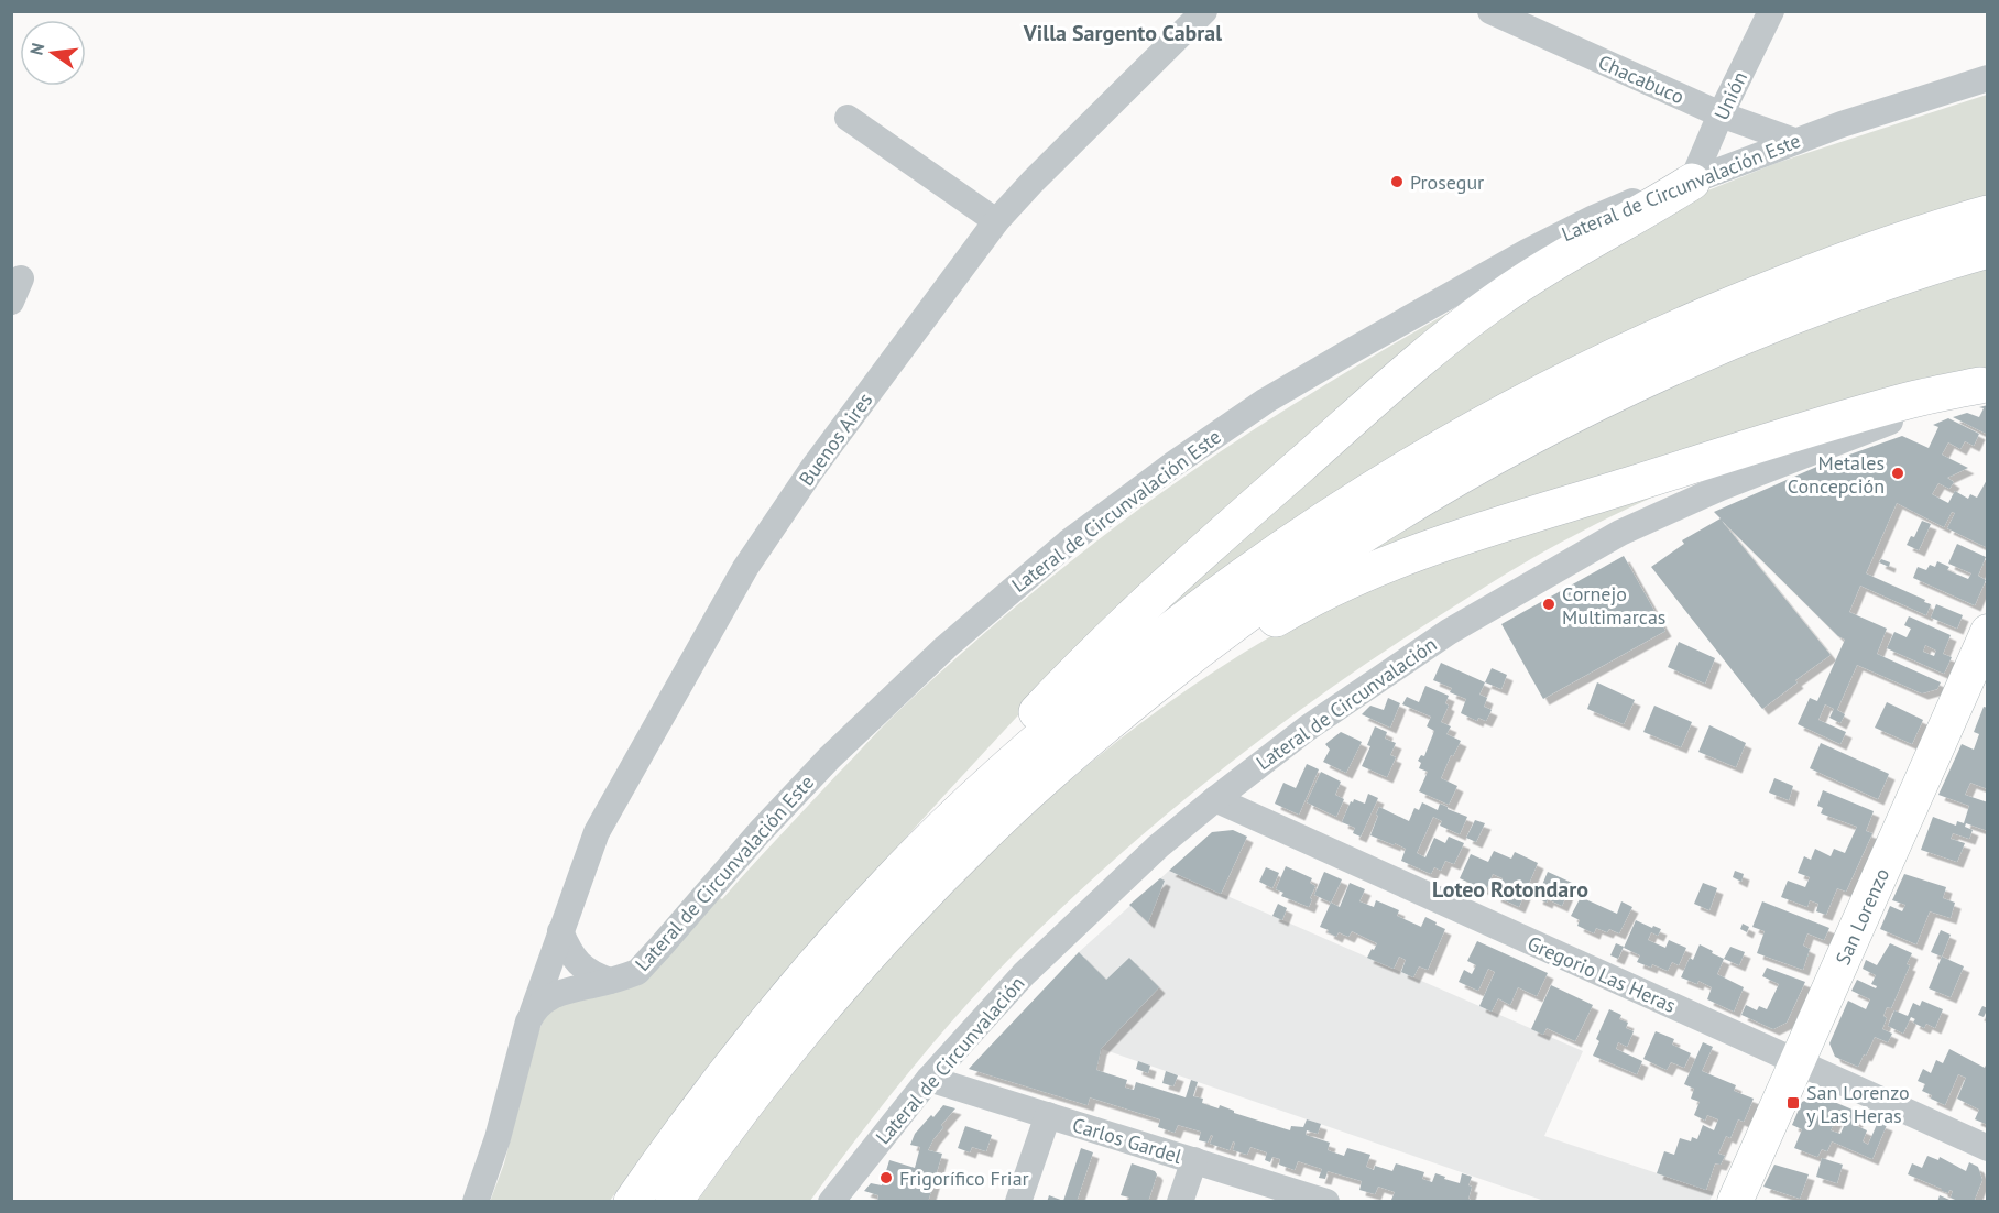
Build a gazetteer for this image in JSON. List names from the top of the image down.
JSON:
{
  "streets": {
    "main road": ["San Lorenzo"],
    "street": [
      "Chacabuco",
      "Unión",
      "Lateral de Circunvalación Este",
      "Buenos Aires",
      "Lateral de Circunvalación",
      "Gregorio Las Heras",
      "Carlos Gardel"
    ]
  },
  "crossings": [
    ["Chacabuco", "Unión"],
    ["Chacabuco", "Lateral de Circunvalación Este"],
    ["Unión", "Lateral de Circunvalación Este"],
    ["Lateral de Circunvalación Este", "Buenos Aires"],
    ["Lateral de Circunvalación", "Gregorio Las Heras"],
    ["Lateral de Circunvalación", "Carlos Gardel"],
    ["San Lorenzo", "Gregorio Las Heras"]
  ],
  "districts": ["Villa Sargento Cabral", "Loteo Rotondaro"],
  "places": {
    "other": [
      "Prosegur",
      "Metales Concepción",
      "Cornejo Multimarcas",
      "Frigorífico Friar"
    ],
    "transit": ["San Lorenzo y Las Heras"]
  },
  "north": "left"
}
